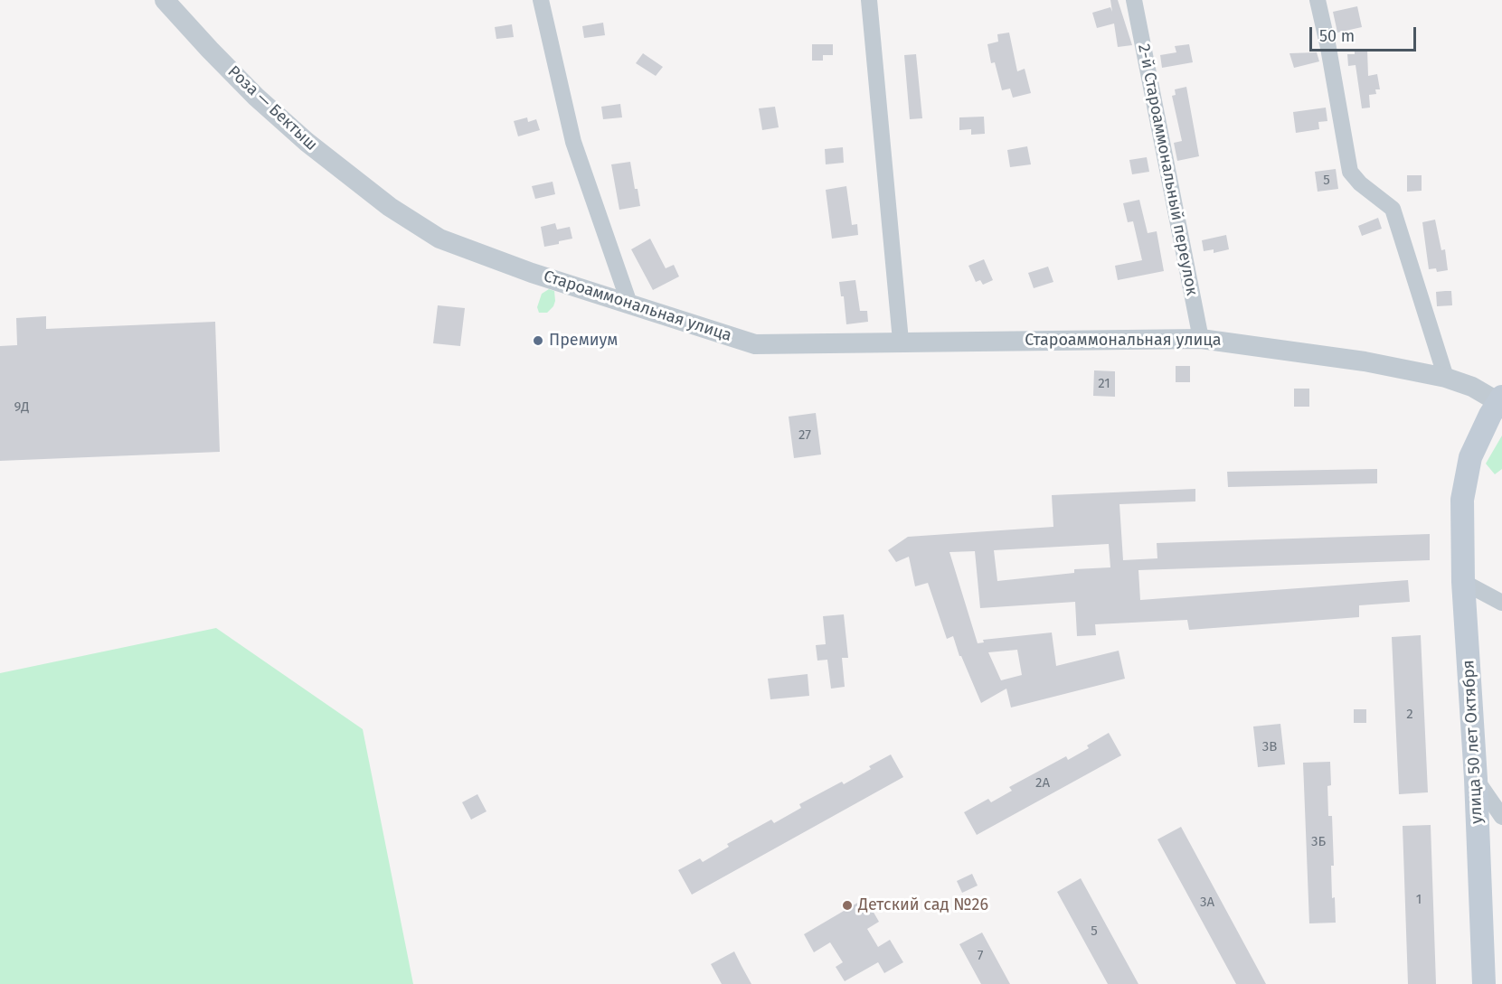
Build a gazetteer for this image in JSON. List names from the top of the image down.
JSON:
{
  "streets": {
    "main road": ["улица 50 лет Октября"],
    "street": ["Роза — Бектыш", "2-й Староаммональный переулок", "Староаммональная улица"]
  },
  "crossings": [
    ["Роза — Бектыш", "Староаммональная улица"],
    ["2-й Староаммональный переулок", "Староаммональная улица"],
    ["Староаммональная улица", "улица 50 лет Октября"]
  ],
  "places": ["Премиум", "Детский сад №26"],
  "house_numbers": [
    "5",
    "21",
    "9Д",
    "27",
    "2",
    "3В",
    "2А",
    "3Б",
    "1",
    "3А",
    "5",
    "7"
  ],
  "scale_bar": "50 m"
}
